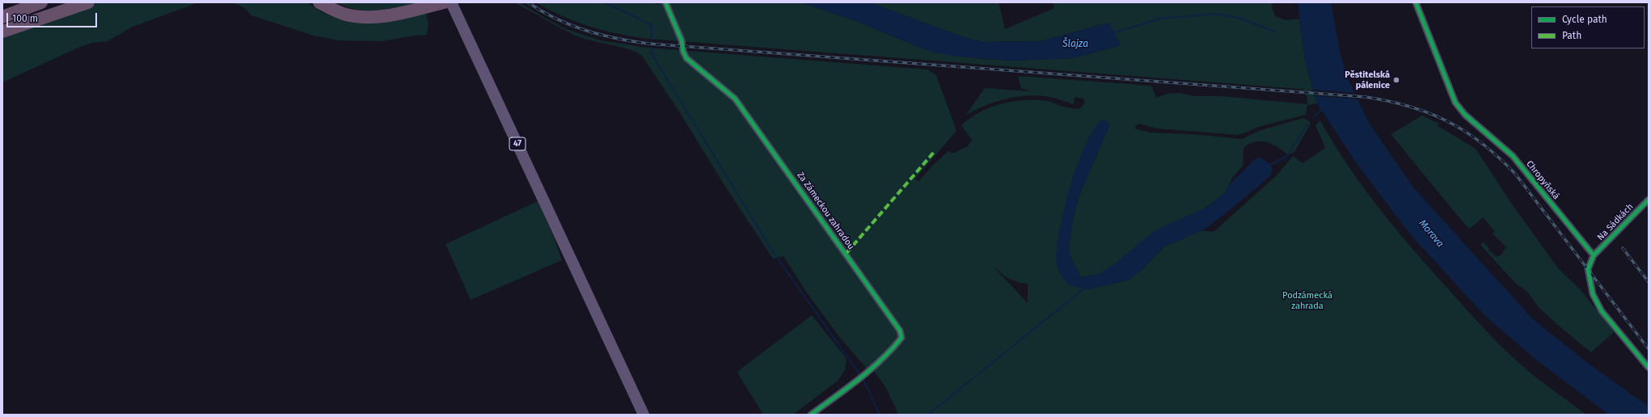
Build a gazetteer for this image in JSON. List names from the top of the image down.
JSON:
{
  "streets": {
    "main road": ["47"],
    "street": ["Chropyňská", "Za Zámeckou zahradou", "Na Sádkách"]
  },
  "crossings": [
    ["Chropyňská", "Na Sádkách"]
  ],
  "water": ["Šlajza", "Morava"],
  "parks": ["Podzámecká zahrada"],
  "places": ["Pěstitelská pálenice"],
  "legend": ["Cycle path", "Path"],
  "scale_bar": "100 m"
}
